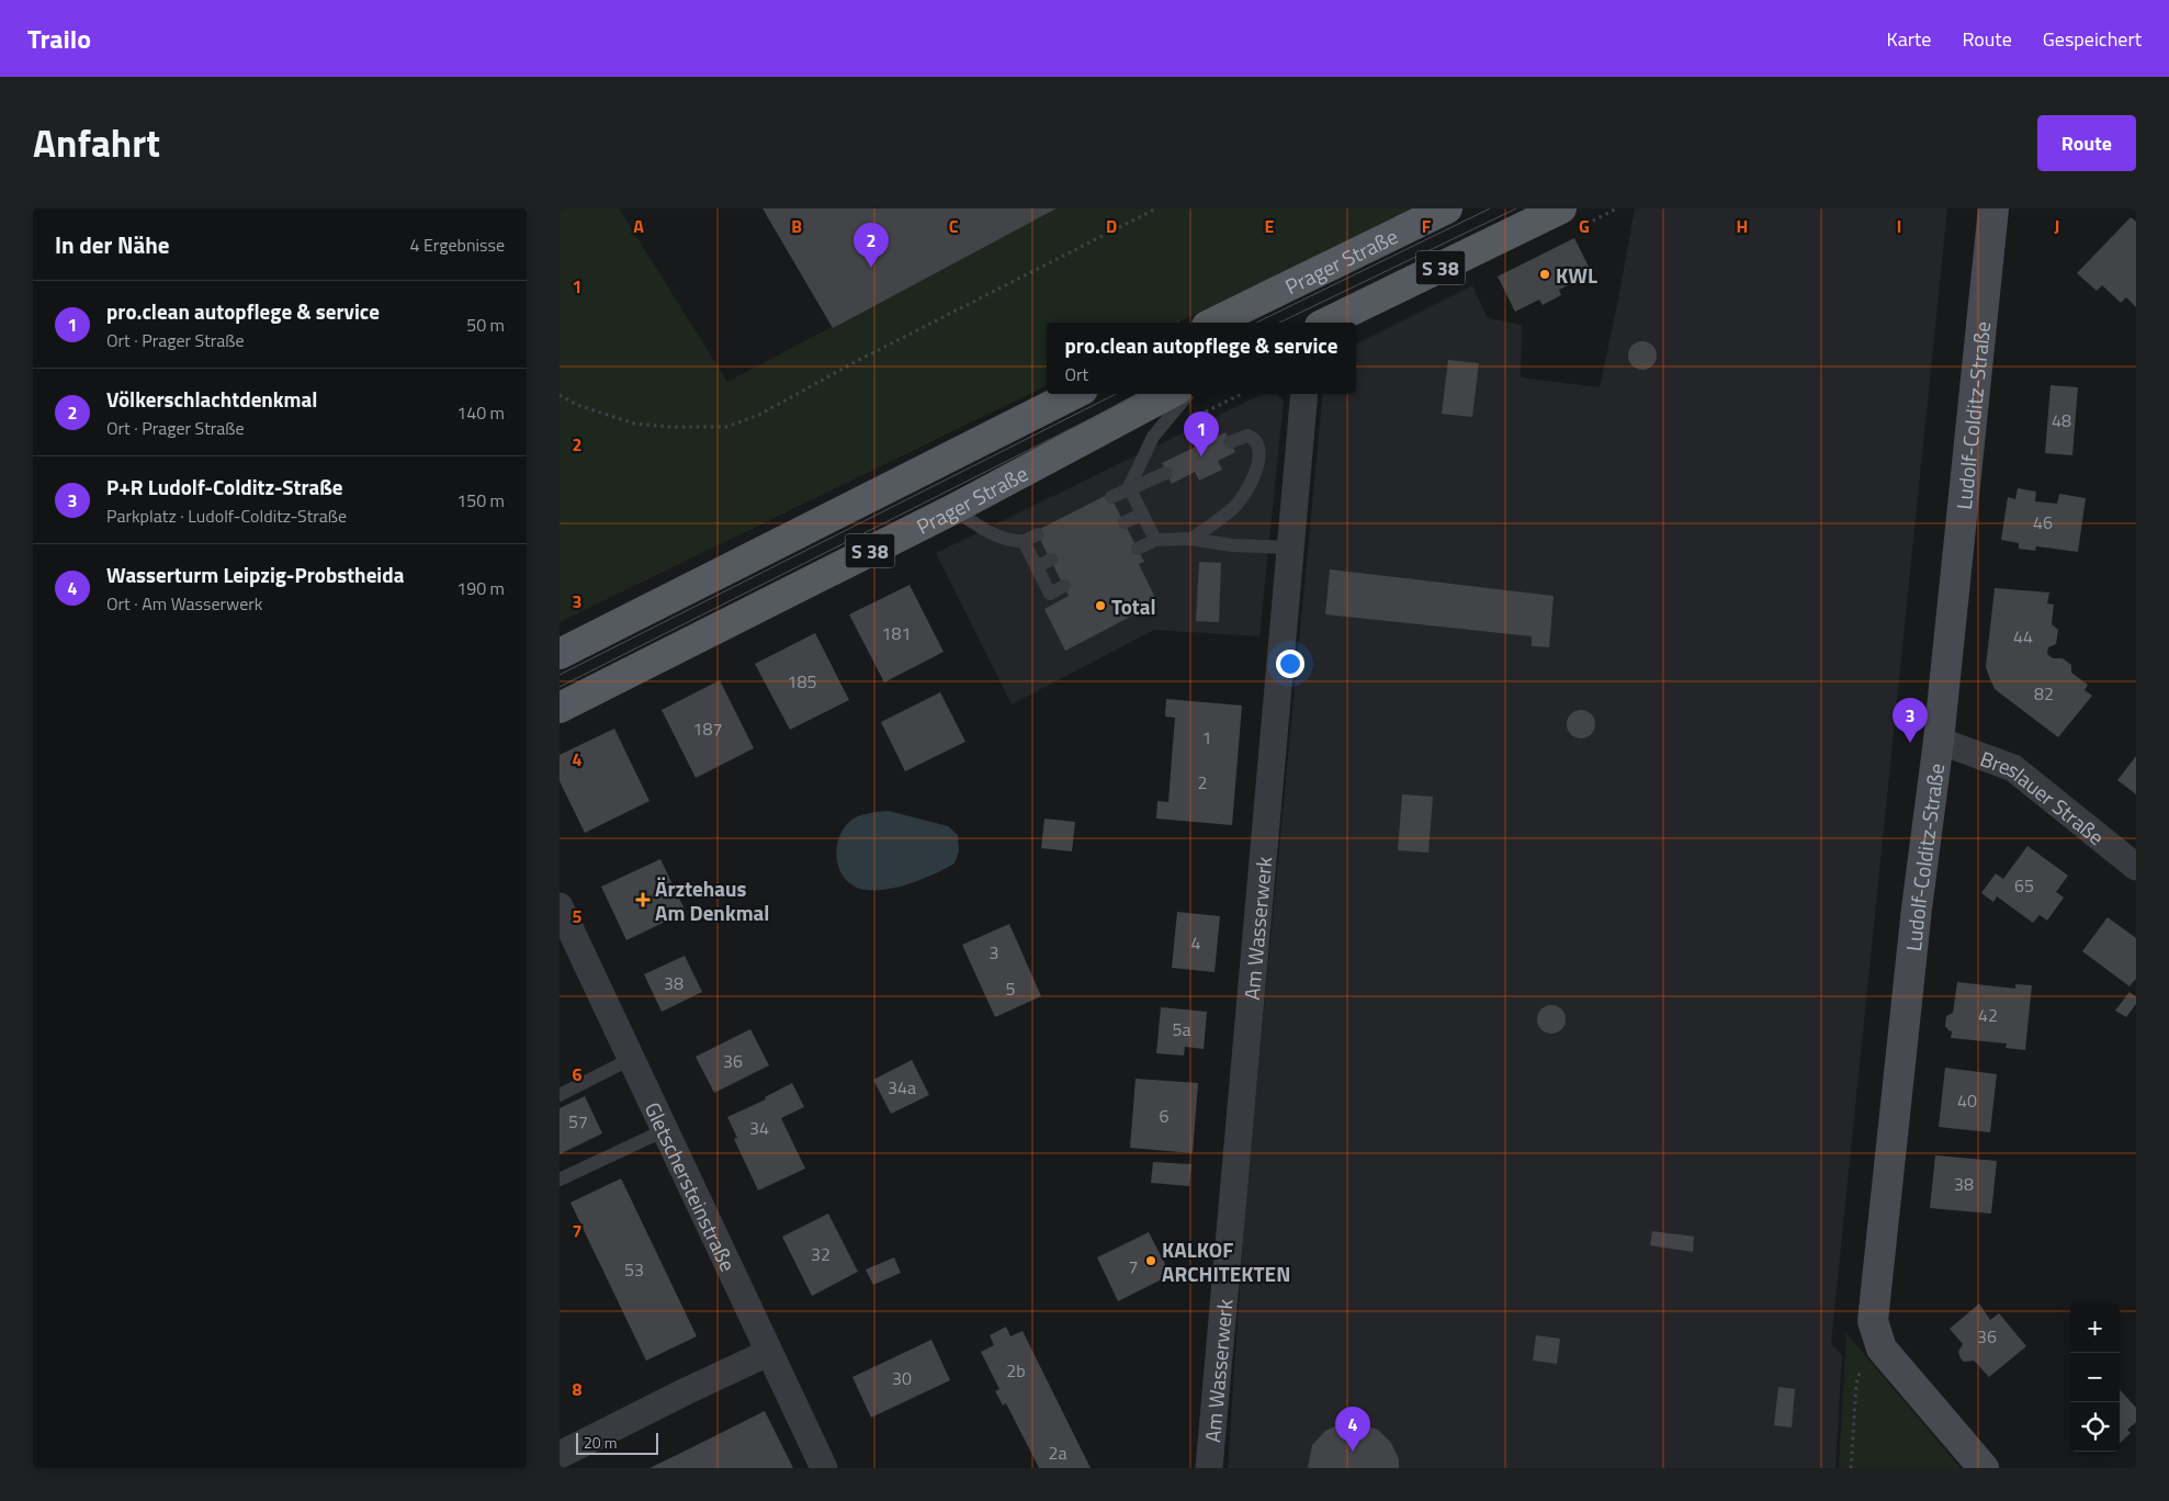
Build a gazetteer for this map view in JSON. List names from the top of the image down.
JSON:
{
  "streets": {
    "main road": ["Prager Straße", "S 38"],
    "street": [
      "Ludolf-Colditz-Straße",
      "Breslauer Straße",
      "Am Wasserwerk",
      "Gletschersteinstraße"
    ]
  },
  "crossings": [
    ["Ludolf-Colditz-Straße", "Breslauer Straße"]
  ],
  "places": {
    "other": ["KWL", "Total", "KALKOF ARCHITEKTEN"],
    "health": ["Ärztehaus Am Denkmal"]
  },
  "house_numbers": [
    "48",
    "46",
    "181",
    "44",
    "185",
    "82",
    "187",
    "1",
    "2",
    "65",
    "4",
    "3",
    "38",
    "5",
    "42",
    "5a",
    "36",
    "34a",
    "40",
    "6",
    "57",
    "34",
    "38",
    "32",
    "7",
    "53",
    "36",
    "2b",
    "30",
    "2a"
  ],
  "scale_bar": "20 m",
  "page": {
    "header": "Trailo",
    "nav": ["Karte", "Route", "Gespeichert"],
    "title": "Anfahrt",
    "buttons": "Route",
    "heading": ["In der Nähe", "4 Ergebnisse"],
    "pins": [
      "2",
      "1",
      "3",
      "4"
    ],
    "list": [
      {
        "mark": "1",
        "name": "pro.clean autopflege & service",
        "note": "Ort · Prager Straße",
        "value": "50 m"
      },
      {
        "mark": "2",
        "name": "Völkerschlachtdenkmal",
        "note": "Ort · Prager Straße",
        "value": "140 m"
      },
      {
        "mark": "3",
        "name": "P+R Ludolf-Colditz-Straße",
        "note": "Parkplatz · Ludolf-Colditz-Straße",
        "value": "150 m"
      },
      {
        "mark": "4",
        "name": "Wasserturm Leipzig-Probstheida",
        "note": "Ort · Am Wasserwerk",
        "value": "190 m"
      }
    ],
    "popup": ["pro.clean autopflege & service", "Ort"],
    "map_buttons": ["+", "−"],
    "scale": "20 m"
  },
  "grid": {
    "columns": [
      "A",
      "B",
      "C",
      "D",
      "E",
      "F",
      "G",
      "H",
      "I",
      "J"
    ],
    "rows": [
      "1",
      "2",
      "3",
      "4",
      "5",
      "6",
      "7",
      "8"
    ]
  }
}
